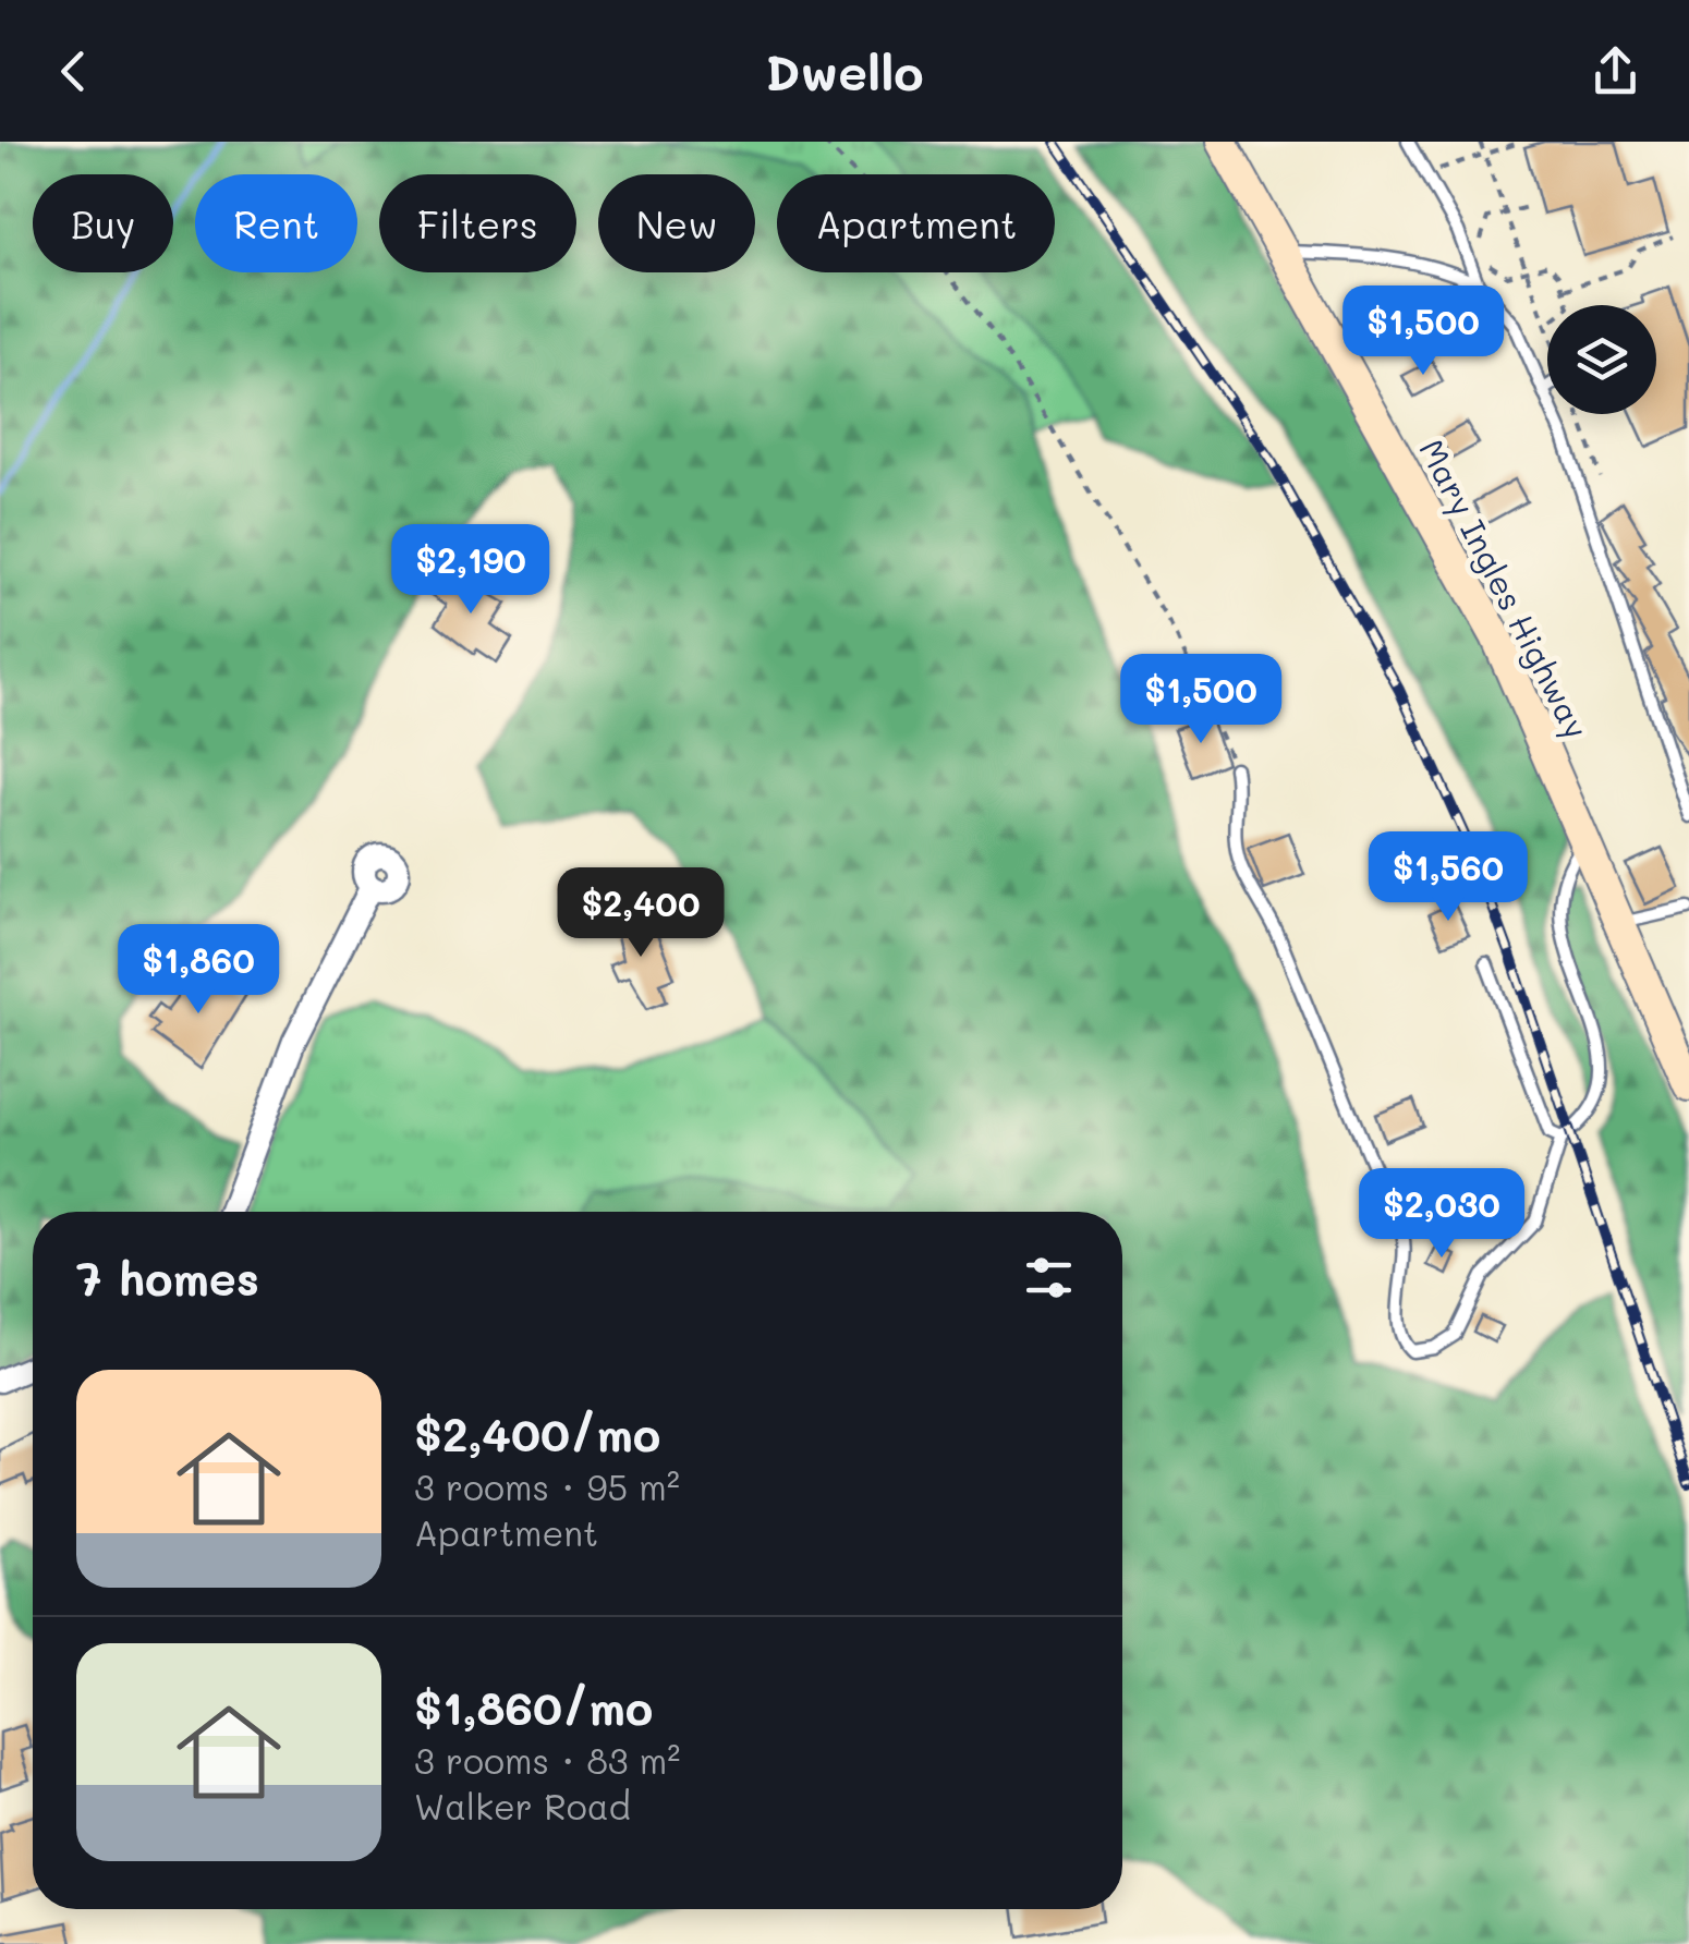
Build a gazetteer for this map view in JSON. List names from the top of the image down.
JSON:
{
  "streets": {
    "street": ["Mary Ingles Highway"]
  },
  "page": {
    "header": "Dwello",
    "chip": [
      "Buy",
      "Rent",
      "Filters",
      "New",
      "Apartment"
    ],
    "price": [
      "$1,500",
      "$2,190",
      "$1,500",
      "$1,560",
      "$2,400",
      "$1,860",
      "$2,030"
    ],
    "heading": "7 homes",
    "list": [
      {
        "name": "$2,400/mo",
        "note": "3 rooms · 95 m² · Apartment"
      },
      {
        "name": "$1,860/mo",
        "note": "3 rooms · 83 m² · Walker Road"
      }
    ]
  }
}
